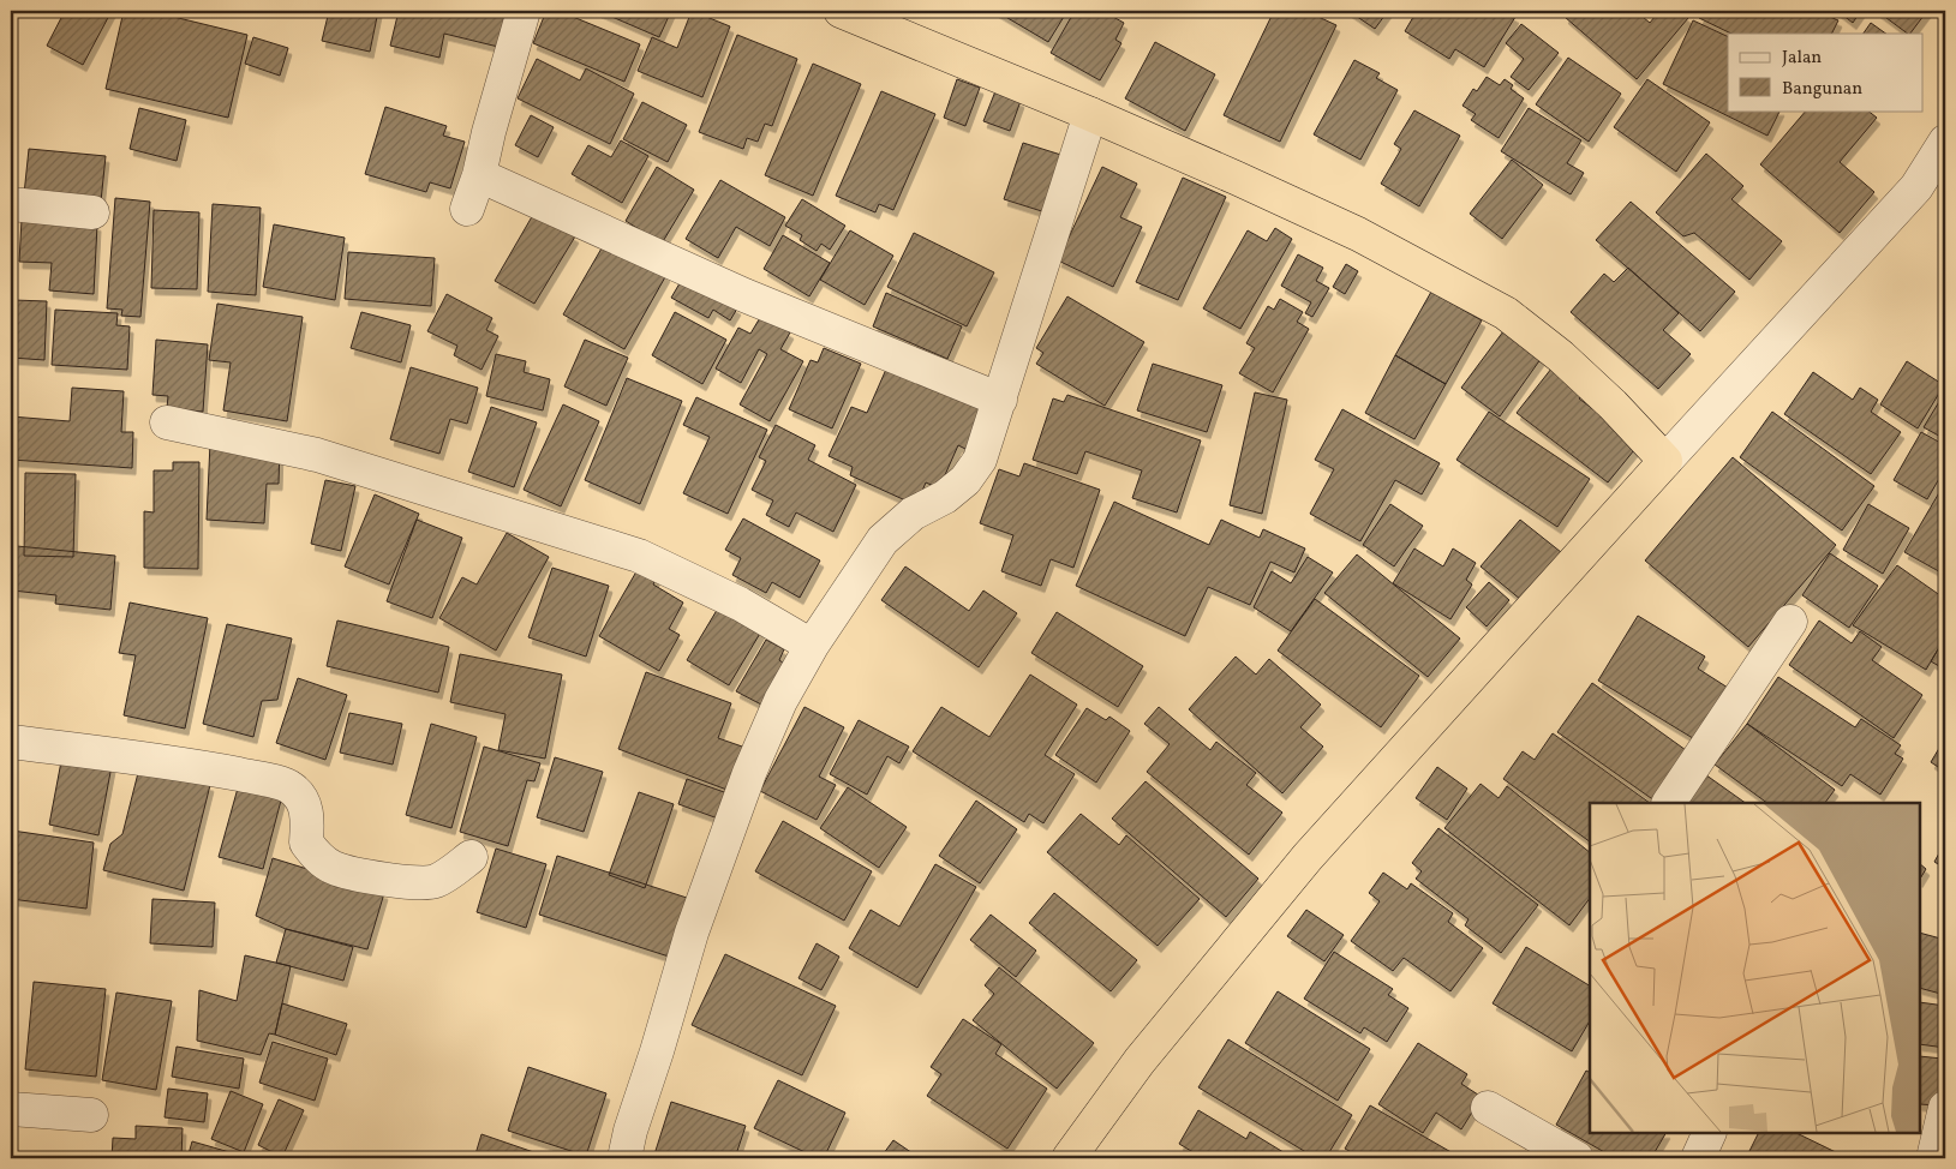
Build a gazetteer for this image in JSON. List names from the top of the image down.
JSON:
{
  "legend": ["Jalan", "Bangunan"]
}
